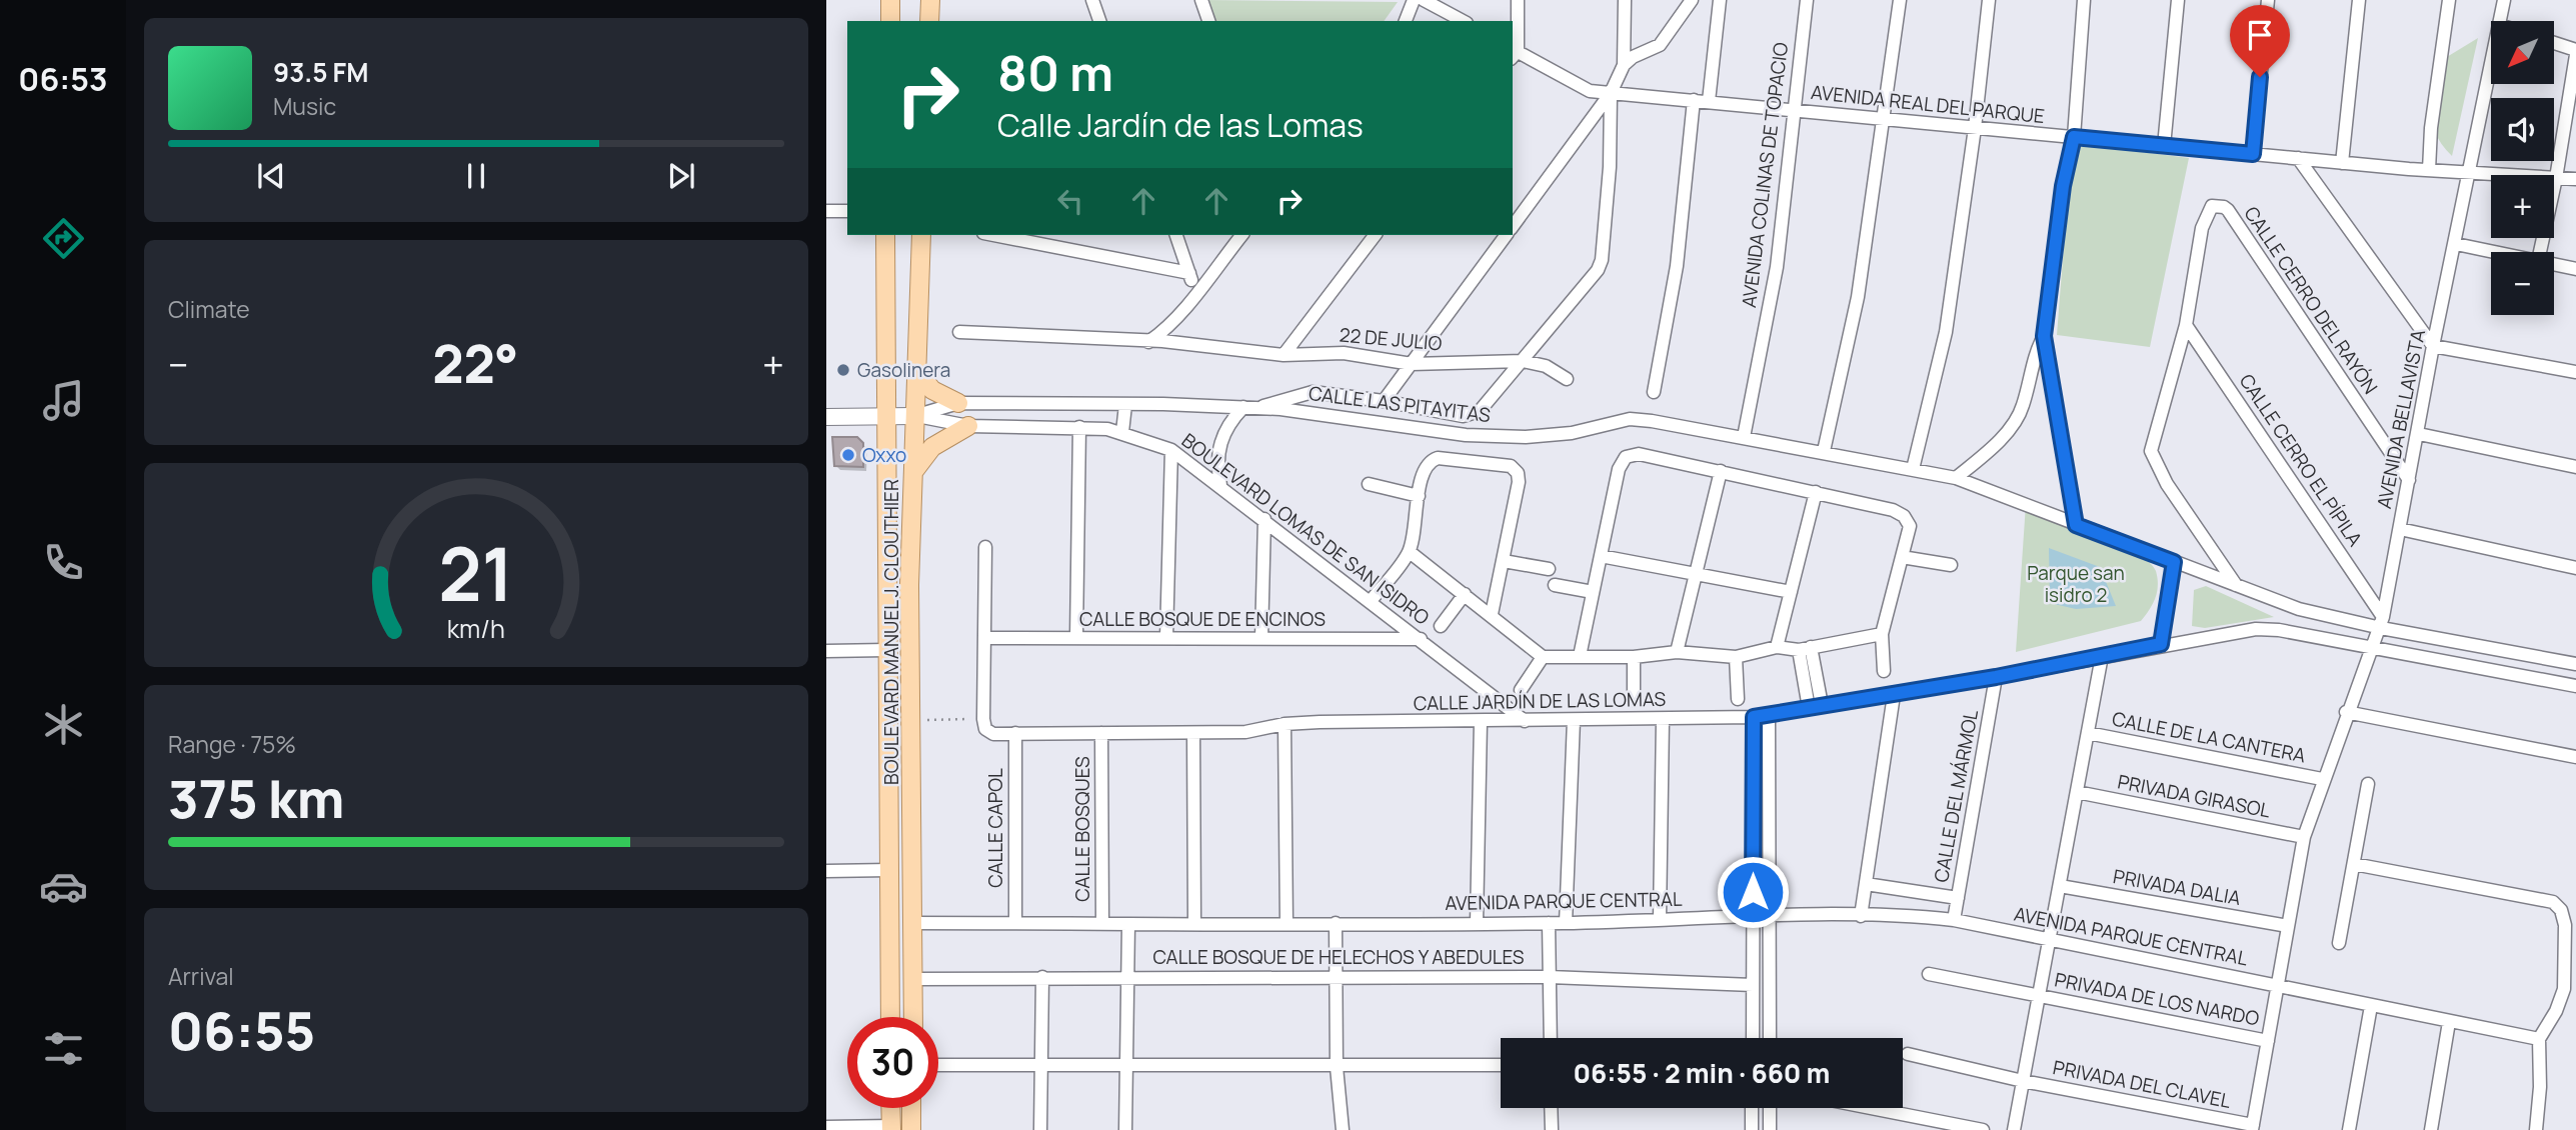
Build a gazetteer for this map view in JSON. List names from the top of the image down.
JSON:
{
  "streets": {
    "main road": ["BOULEVARD MANUEL J. CLOUTHIER"],
    "street": [
      "AVENIDA REAL DEL PARQUE",
      "AVENIDA COLINAS DE TOPACIO",
      "CALLE CERRO DEL RAYÓN",
      "22 DE JULIO",
      "CALLE LAS PITAYITAS",
      "AVENIDA BELLAVISTA",
      "CALLE CERRO EL PÍPILA",
      "BOULEVARD LOMAS DE SAN ISIDRO",
      "CALLE BOSQUE DE ENCINOS",
      "CALLE JARDÍN DE LAS LOMAS",
      "CALLE DE LA CANTERA",
      "CALLE DEL MÁRMOL",
      "PRIVADA GIRASOL",
      "CALLE CAPOL",
      "CALLE BOSQUES",
      "PRIVADA DALIA",
      "AVENIDA PARQUE CENTRAL",
      "CALLE BOSQUE DE HELECHOS Y ABEDULES",
      "PRIVADA DE LOS NARDO",
      "PRIVADA DEL CLAVEL"
    ]
  },
  "crossings": [
    ["AVENIDA REAL DEL PARQUE", "AVENIDA COLINAS DE TOPACIO"],
    ["AVENIDA REAL DEL PARQUE", "AVENIDA BELLAVISTA"],
    ["AVENIDA COLINAS DE TOPACIO", "CALLE LAS PITAYITAS"],
    ["CALLE CERRO DEL RAYÓN", "AVENIDA BELLAVISTA"],
    ["CALLE CERRO DEL RAYÓN", "CALLE CERRO EL PÍPILA"],
    ["CALLE LAS PITAYITAS", "BOULEVARD LOMAS DE SAN ISIDRO"],
    ["CALLE LAS PITAYITAS", "BOULEVARD MANUEL J. CLOUTHIER"],
    ["AVENIDA BELLAVISTA", "CALLE CERRO EL PÍPILA"],
    ["AVENIDA BELLAVISTA", "CALLE DE LA CANTERA"],
    ["AVENIDA BELLAVISTA", "PRIVADA GIRASOL"],
    ["AVENIDA BELLAVISTA", "PRIVADA DALIA"],
    ["AVENIDA BELLAVISTA", "AVENIDA PARQUE CENTRAL"],
    ["AVENIDA BELLAVISTA", "PRIVADA DE LOS NARDO"],
    ["AVENIDA BELLAVISTA", "PRIVADA DEL CLAVEL"],
    ["BOULEVARD LOMAS DE SAN ISIDRO", "CALLE BOSQUE DE ENCINOS"],
    ["BOULEVARD LOMAS DE SAN ISIDRO", "BOULEVARD MANUEL J. CLOUTHIER"],
    ["BOULEVARD LOMAS DE SAN ISIDRO", "CALLE JARDÍN DE LAS LOMAS"],
    ["BOULEVARD MANUEL J. CLOUTHIER", "AVENIDA PARQUE CENTRAL"],
    ["BOULEVARD MANUEL J. CLOUTHIER", "CALLE BOSQUE DE HELECHOS Y ABEDULES"],
    ["CALLE JARDÍN DE LAS LOMAS", "CALLE DEL MÁRMOL"],
    ["CALLE JARDÍN DE LAS LOMAS", "CALLE CAPOL"],
    ["CALLE JARDÍN DE LAS LOMAS", "CALLE BOSQUES"],
    ["CALLE DEL MÁRMOL", "AVENIDA PARQUE CENTRAL"],
    ["CALLE CAPOL", "AVENIDA PARQUE CENTRAL"],
    ["CALLE BOSQUES", "AVENIDA PARQUE CENTRAL"]
  ],
  "parks": ["Parque san isidro 2"],
  "places": ["Gasolinera", "Oxxo"],
  "north": "bottom left",
  "page": {
    "tabs": "06:53",
    "map_buttons": ["+", "−"],
    "turn": ["80 m", "Calle Jardín de las Lomas"],
    "song": ["93.5 FM", "Music"],
    "tile": [
      "Climate",
      ["Range · 75%", "375 km"],
      ["Arrival", "06:55"]
    ],
    "heat": ["−", "22°", "+"],
    "limit": "30",
    "trip": "06:55 · 2 min · 660 m",
    "gauge": ["21", "km/h"]
  }
}
